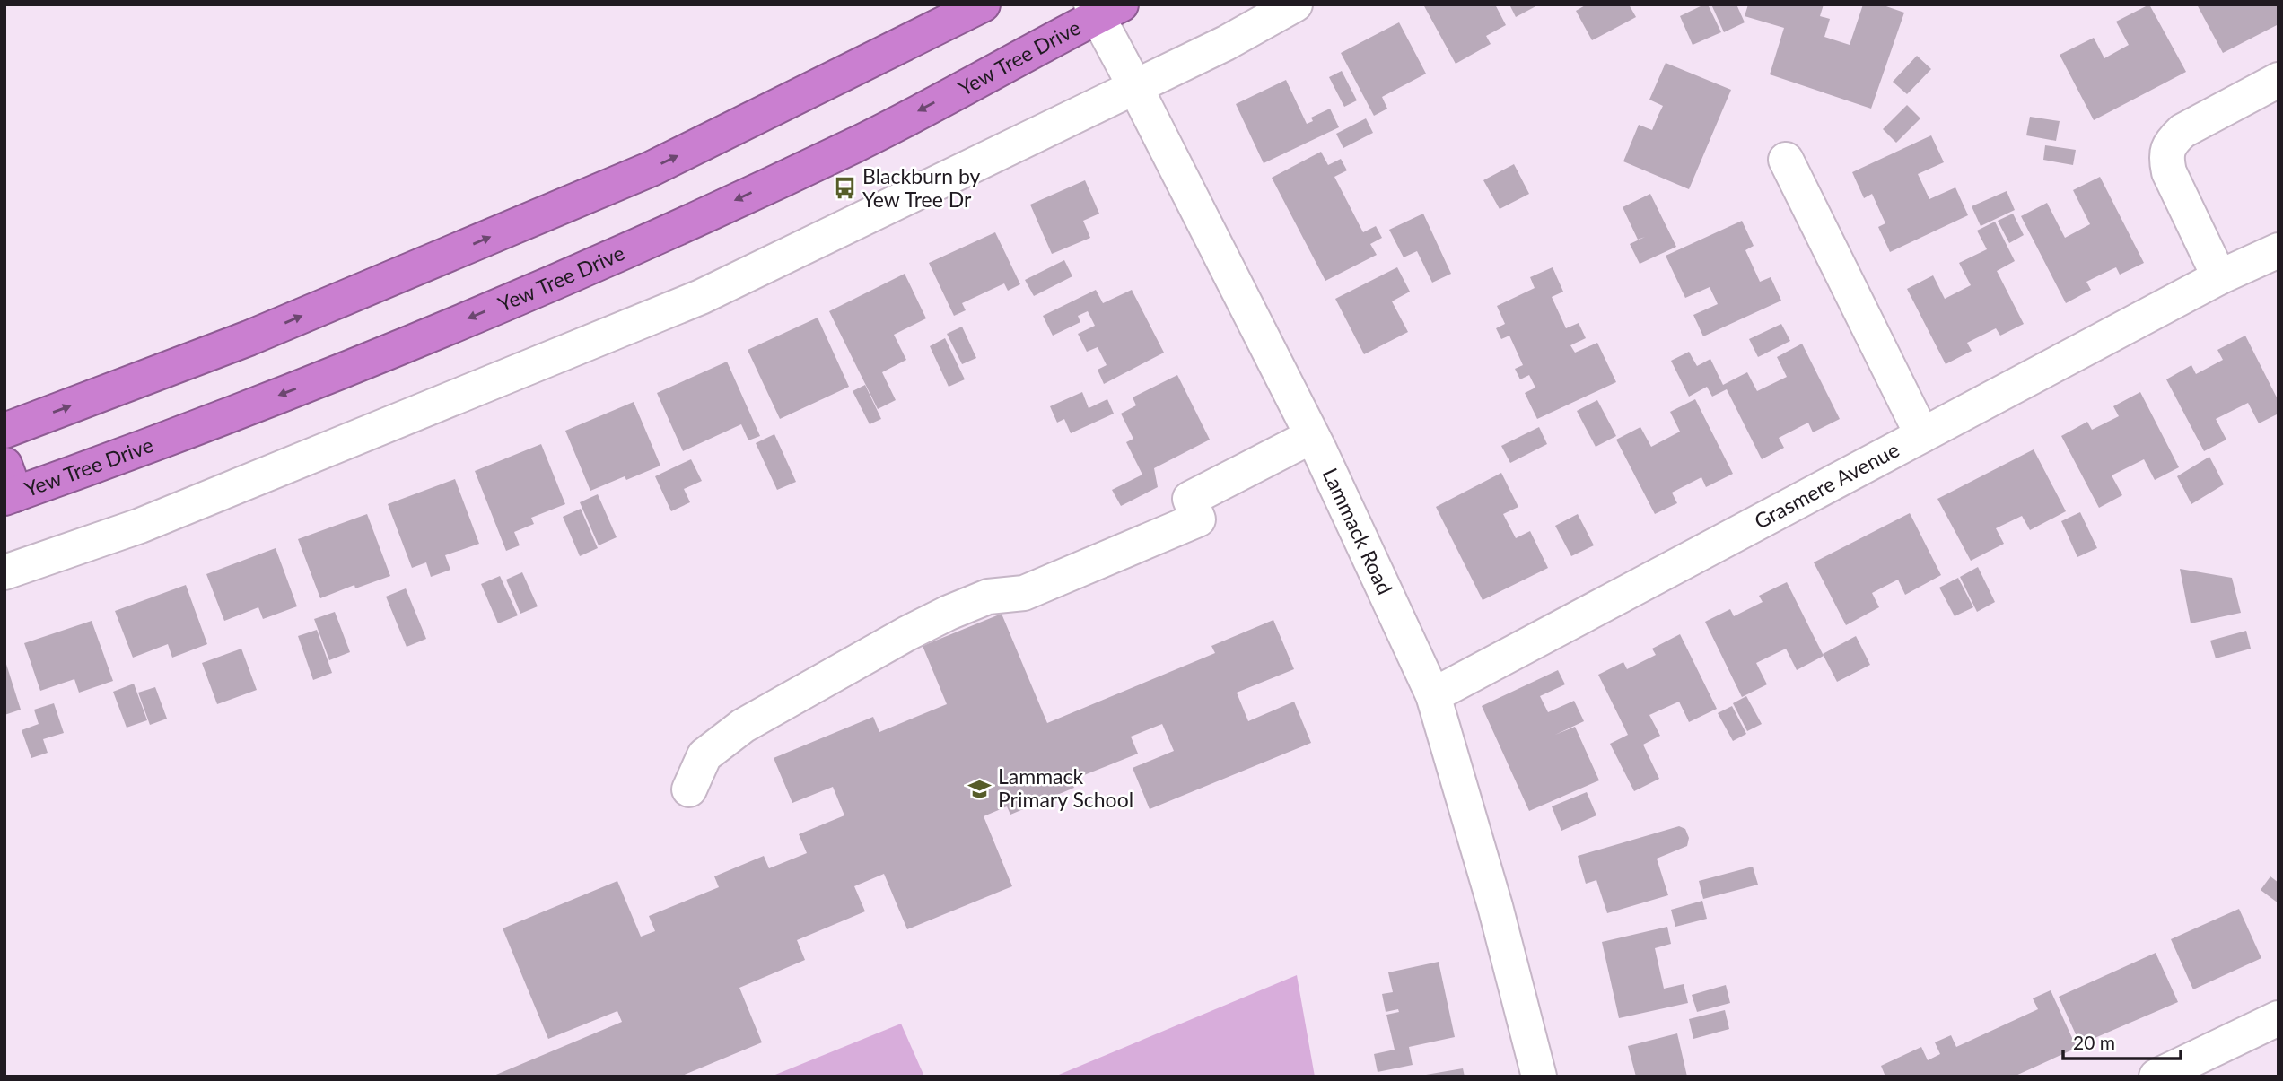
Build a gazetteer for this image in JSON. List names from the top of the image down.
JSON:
{
  "streets": {
    "highway": ["Yew Tree Drive"],
    "street": ["Grasmere Avenue", "Lammack Road"]
  },
  "crossings": [
    ["Yew Tree Drive", "Lammack Road"],
    ["Grasmere Avenue", "Lammack Road"]
  ],
  "places": {
    "bus stop": ["Blackburn by Yew Tree Dr"],
    "school or university": ["Lammack Primary School"]
  },
  "scale_bar": "20 m"
}
